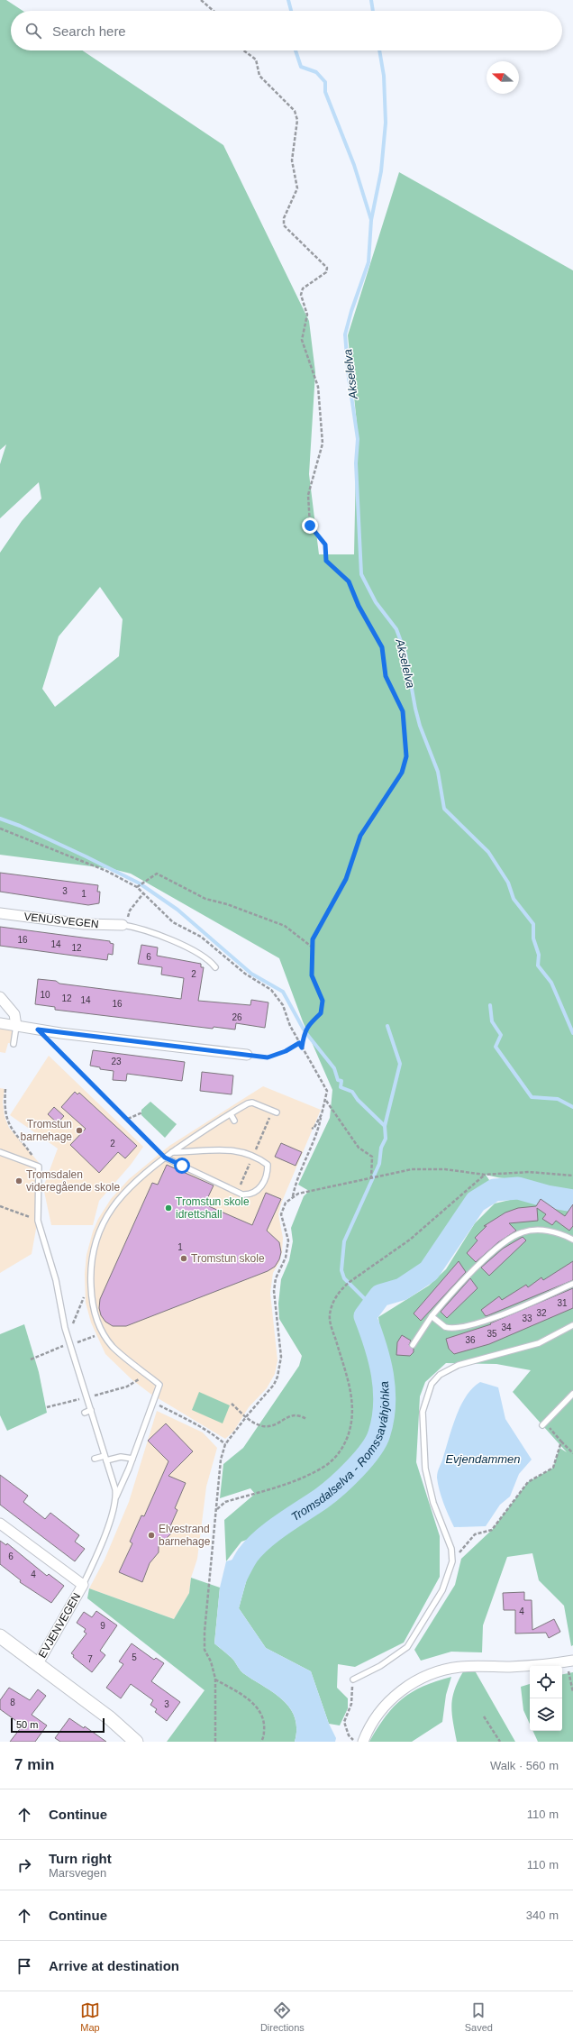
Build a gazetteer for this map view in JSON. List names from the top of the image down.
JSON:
{
  "streets": {
    "street": ["VENUSVEGEN", "EVJENVEGEN"]
  },
  "water": ["Akselelva", "Tromsdalselva - Romssaváhjohka", "Evjendammen"],
  "places": [
    "Tromstun barnehage",
    "Tromsdalen videregående skole",
    "Tromstun skole idrettshall",
    "Tromstun skole",
    "Elvestrand barnehage"
  ],
  "house_numbers": [
    "3",
    "1",
    "16",
    "14",
    "12",
    "6",
    "2",
    "10",
    "12",
    "14",
    "16",
    "26",
    "23",
    "2",
    "1",
    "31",
    "32",
    "33",
    "34",
    "35",
    "36",
    "6",
    "4",
    "4",
    "9",
    "5",
    "7",
    "8",
    "3"
  ],
  "scale_bar": "50 m",
  "north": "left",
  "page": {
    "search": "Search here",
    "scale": "50 m",
    "heading": ["7 min", "Walk · 560 m"],
    "list": [
      ["Continue", "110 m"],
      ["Turn right", "Marsvegen", "110 m"],
      ["Continue", "340 m"],
      "Arrive at destination"
    ],
    "nav": ["Map", "Directions", "Saved"]
  }
}
